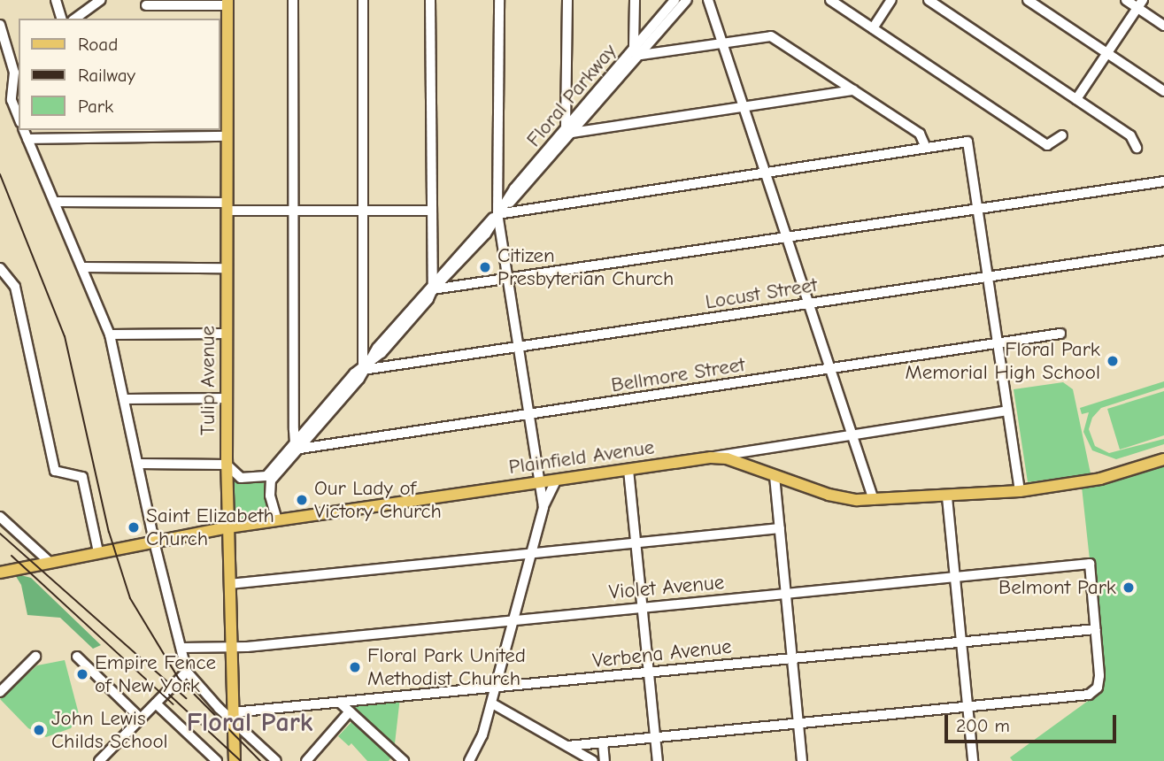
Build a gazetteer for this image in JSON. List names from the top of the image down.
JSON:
{
  "streets": {
    "main road": ["Tulip Avenue", "Plainfield Avenue"],
    "street": [
      "Floral Parkway",
      "Locust Street",
      "Bellmore Street",
      "Violet Avenue",
      "Verbena Avenue"
    ]
  },
  "crossings": [
    ["Floral Parkway", "Locust Street"],
    ["Floral Parkway", "Bellmore Street"],
    ["Tulip Avenue", "Plainfield Avenue"],
    ["Tulip Avenue", "Violet Avenue"],
    ["Tulip Avenue", "Verbena Avenue"],
    ["Violet Avenue", "Verbena Avenue"]
  ],
  "districts": ["Floral Park"],
  "places": [
    "Citizen Presbyterian Church",
    "Floral Park Memorial High School",
    "Our Lady of Victory Church",
    "Saint Elizabeth Church",
    "Belmont Park",
    "Floral Park United Methodist Church",
    "Empire Fence of New York",
    "John Lewis Childs School"
  ],
  "legend": ["Road", "Railway", "Park"],
  "scale_bar": "200 m"
}
